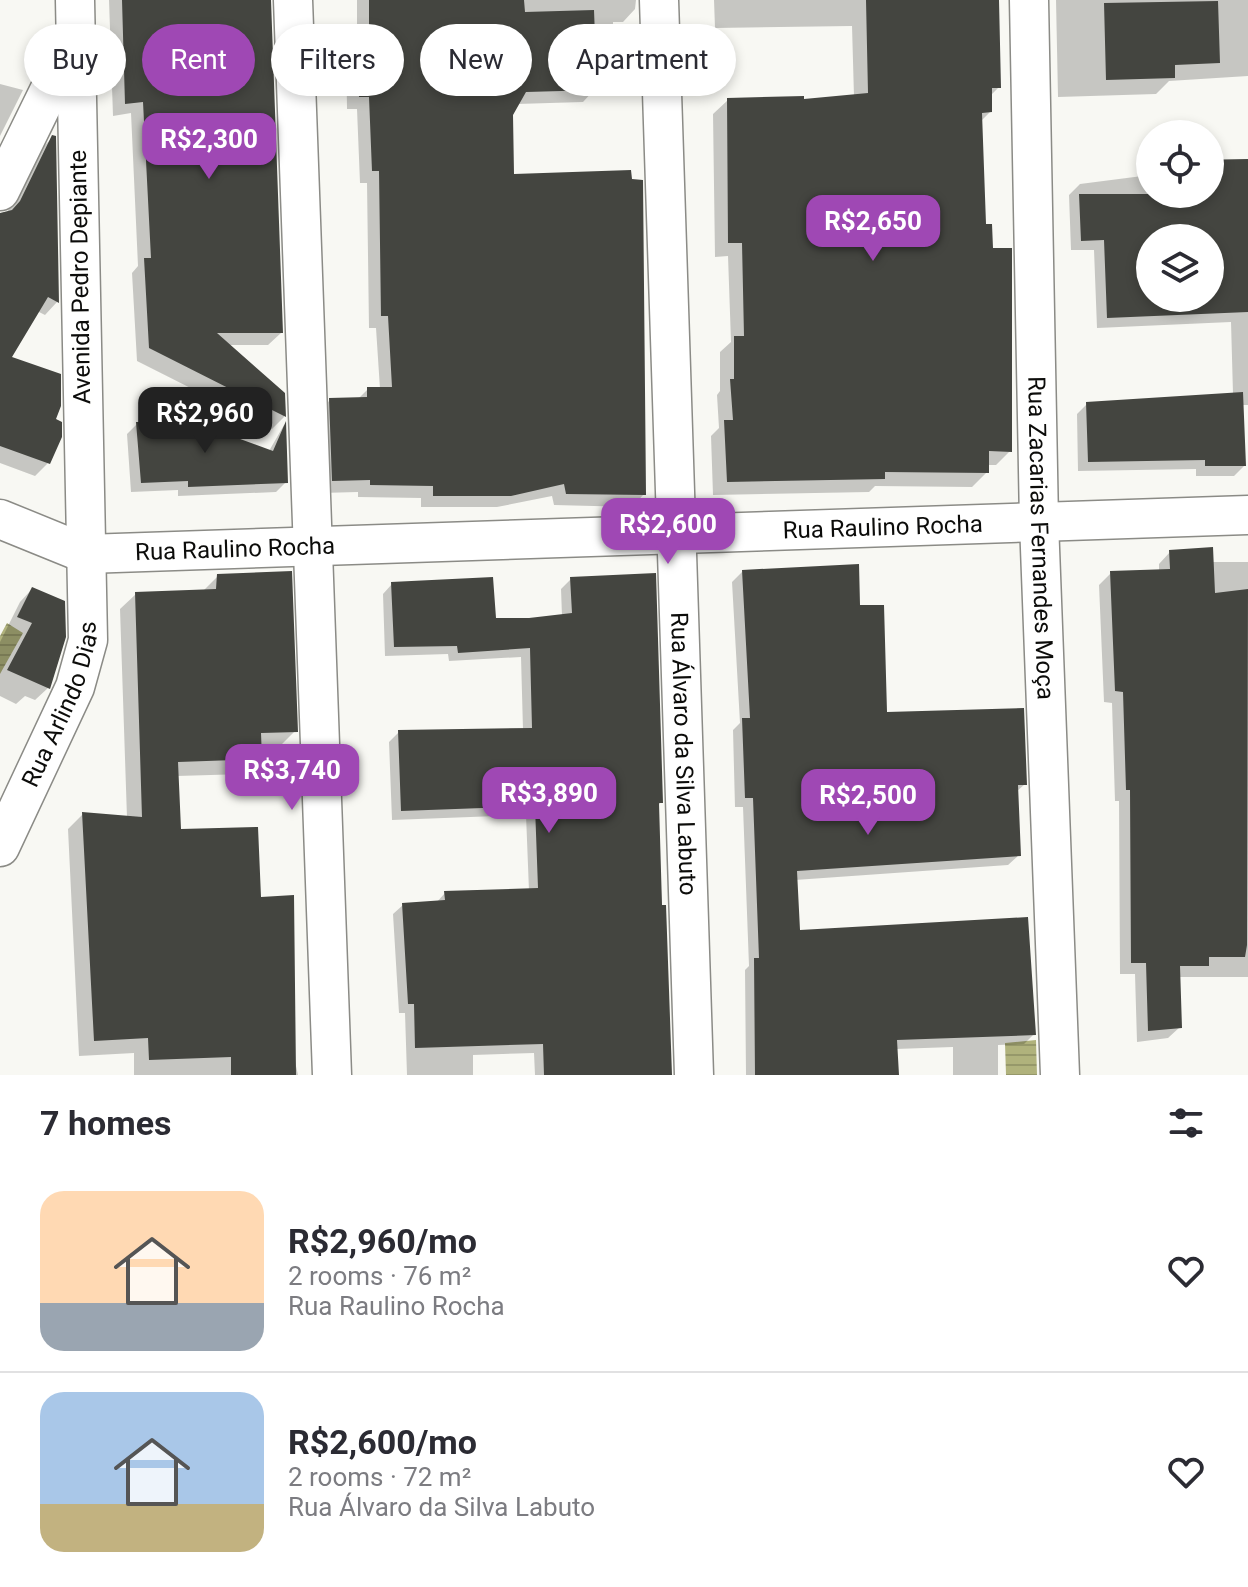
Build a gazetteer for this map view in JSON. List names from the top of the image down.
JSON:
{
  "streets": {
    "street": [
      "Avenida Pedro Depiante",
      "Rua Raulino Rocha",
      "Rua Zacarias Fernandes Moça",
      "Rua Arlindo Dias",
      "Rua Álvaro da Silva Labuto"
    ]
  },
  "crossings": [
    ["Avenida Pedro Depiante", "Rua Raulino Rocha"],
    ["Avenida Pedro Depiante", "Rua Arlindo Dias"],
    ["Rua Raulino Rocha", "Rua Zacarias Fernandes Moça"],
    ["Rua Raulino Rocha", "Rua Arlindo Dias"],
    ["Rua Raulino Rocha", "Rua Álvaro da Silva Labuto"]
  ],
  "page": {
    "chip": [
      "Buy",
      "Rent",
      "Filters",
      "New",
      "Apartment"
    ],
    "price": [
      "R$2,300",
      "R$2,650",
      "R$2,960",
      "R$2,600",
      "R$3,740",
      "R$3,890",
      "R$2,500"
    ],
    "heading": "7 homes",
    "list": [
      {
        "name": "R$2,960/mo",
        "note": "2 rooms · 76 m² · Rua Raulino Rocha"
      },
      {
        "name": "R$2,600/mo",
        "note": "2 rooms · 72 m² · Rua Álvaro da Silva Labuto"
      }
    ]
  }
}
